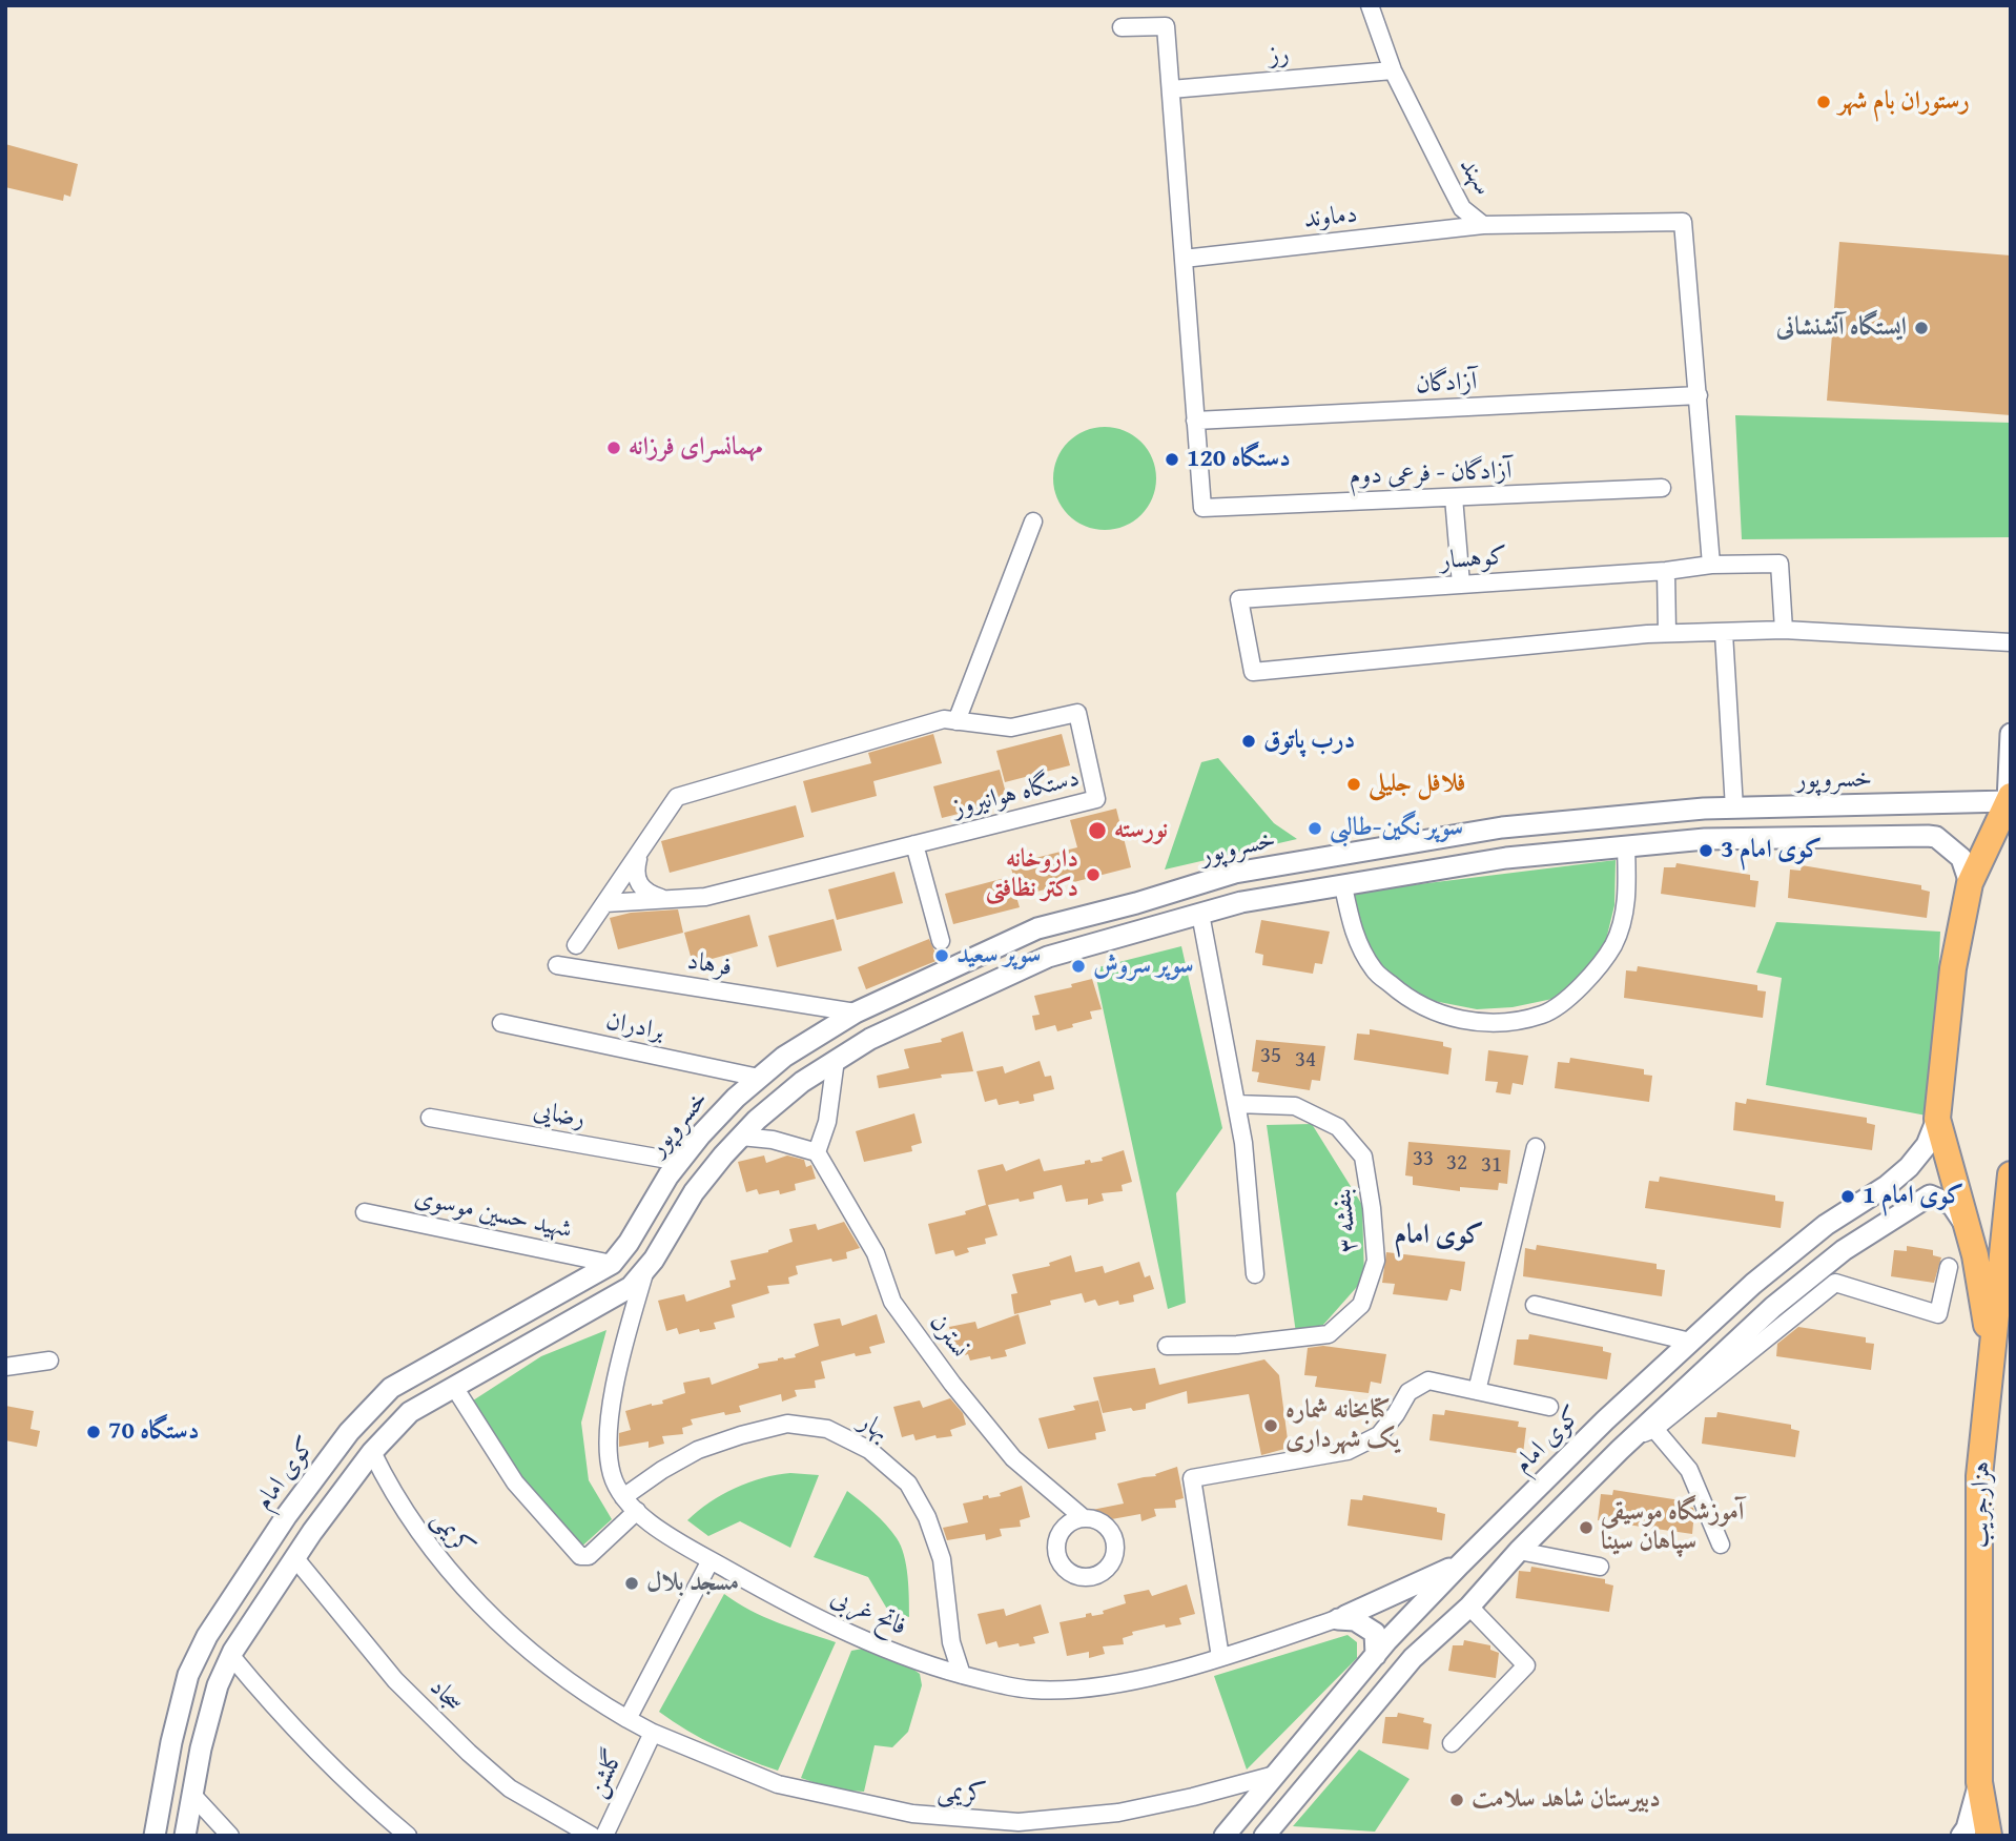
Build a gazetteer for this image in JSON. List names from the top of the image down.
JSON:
{
  "streets": {
    "main road": ["هزارجریب"],
    "street": [
      "رز",
      "سهند",
      "دماوند",
      "آزادگان",
      "آزادگان - فرعی دوم",
      "کوهسار",
      "خسروپور",
      "دستگاه هوانیروز",
      "فرهاد",
      "برادران",
      "رضایی",
      "شهید حسین موسوی",
      "بنفشه ۳",
      "نسترن",
      "بهار",
      "کوی امام",
      "کریمی",
      "فاتح غربی",
      "سجاد",
      "گلشن"
    ]
  },
  "crossings": [
    ["رز", "سهند"],
    ["سهند", "دماوند"],
    ["سهند", "آزادگان"],
    ["آزادگان", "آزادگان - فرعی دوم"],
    ["خسروپور", "فرهاد"],
    ["خسروپور", "برادران"],
    ["خسروپور", "رضایی"],
    ["خسروپور", "شهید حسین موسوی"],
    ["خسروپور", "کوی امام"],
    ["خسروپور", "فاتح غربی"],
    ["شهید حسین موسوی", "کوی امام"],
    ["بهار", "فاتح غربی"],
    ["کوی امام", "کریمی"],
    ["کریمی", "گلشن"]
  ],
  "districts": ["کوی امام"],
  "places": [
    "رستوران بام شهر",
    "ایستگاه آتشنشانی",
    "مهمانسرای فرزانه",
    "120 دستگاه",
    "درب پاتوق",
    "فلافل جلیلی",
    "سوپر نگین-طالبی",
    "نورسته",
    "کوی امام 3",
    "داروخانه دکتر نظافتی",
    "سوپر سعید",
    "سوپر سروش",
    "کوی امام 1",
    "کتابخانه شماره یک شهرداری",
    "70 دستگاه",
    "آموزشگاه موسیقی سپاهان سینا",
    "مسجد بلال",
    "دبیرستان شاهد سلامت"
  ],
  "house_numbers": [
    "35",
    "34",
    "33",
    "32",
    "31"
  ]
}
